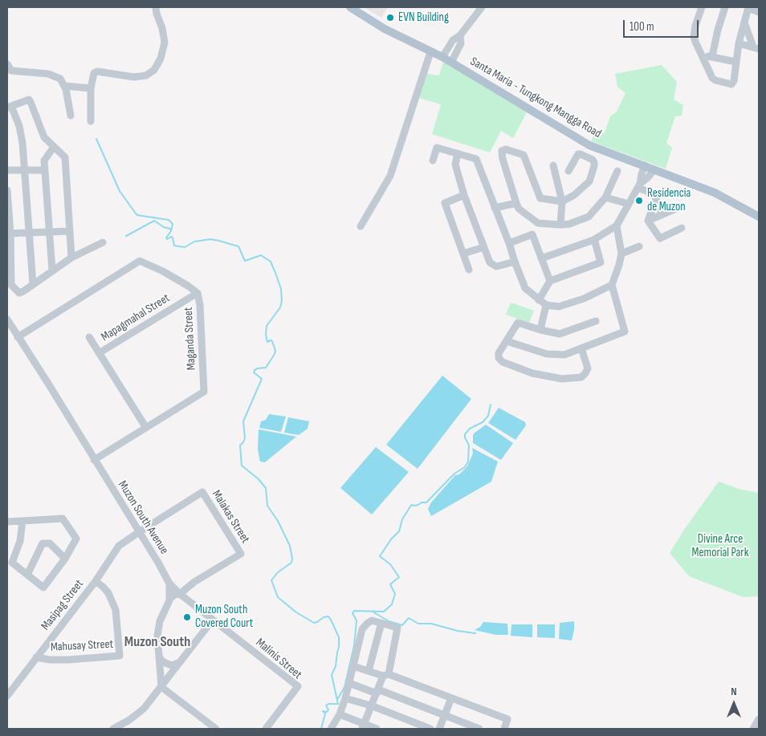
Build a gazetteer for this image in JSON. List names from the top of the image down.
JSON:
{
  "streets": {
    "main road": ["Santa Maria - Tungkong Mangga Road"],
    "street": [
      "Mapagmahal Street",
      "Maganda Street",
      "Malakas Street",
      "Muzon South Avenue",
      "Masipag Street",
      "Mahusay Street",
      "Malinis Street"
    ]
  },
  "crossings": [
    ["Mapagmahal Street", "Maganda Street"],
    ["Maganda Street", "Muzon South Avenue"],
    ["Malakas Street", "Muzon South Avenue"],
    ["Malakas Street", "Masipag Street"],
    ["Malakas Street", "Malinis Street"],
    ["Muzon South Avenue", "Masipag Street"],
    ["Muzon South Avenue", "Malinis Street"],
    ["Masipag Street", "Mahusay Street"]
  ],
  "districts": ["Muzon South"],
  "parks": ["Divine Arce Memorial Park"],
  "places": ["EVN Building", "Residencia de Muzon", "Muzon South Covered Court"],
  "scale_bar": "100 m",
  "north": "top"
}
